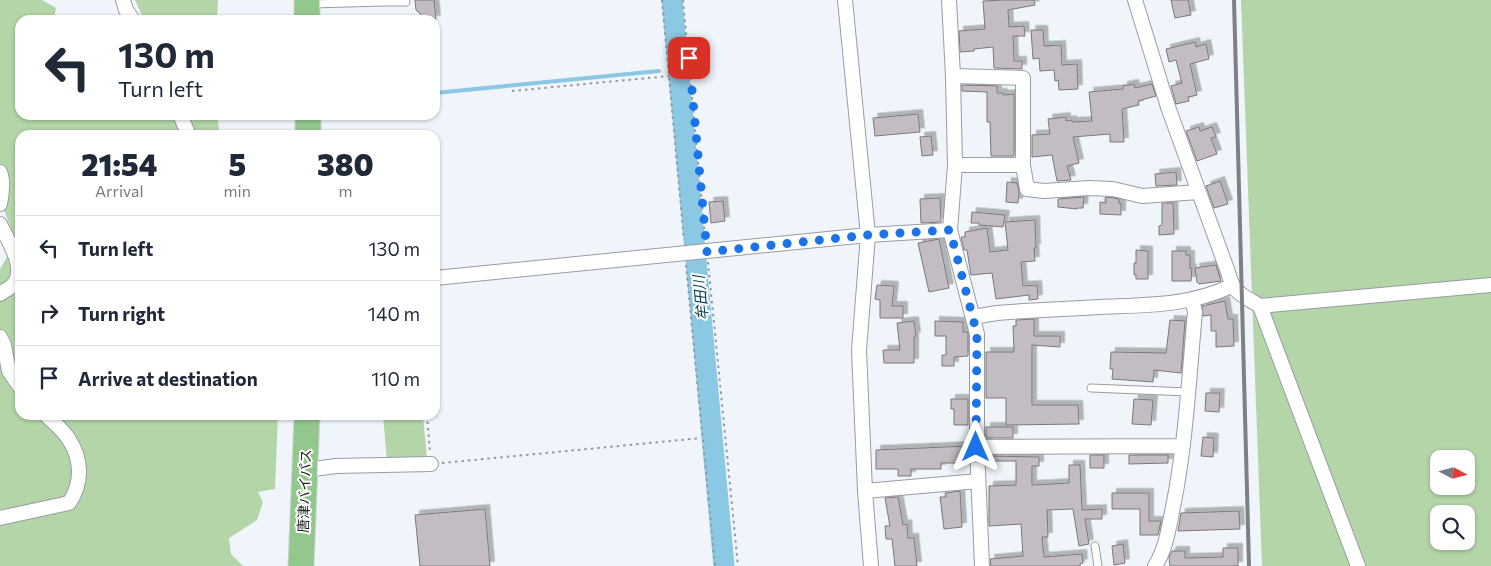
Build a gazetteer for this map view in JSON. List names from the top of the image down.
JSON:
{
  "streets": {
    "highway": ["唐津バイパス"]
  },
  "water": ["牟田川"],
  "north": "right",
  "page": {
    "turn": ["130 m", "Turn left"],
    "eta": [
      "21:54",
      "Arrival",
      "5",
      "min",
      "380",
      "m"
    ],
    "list": [
      {
        "name": "Turn left",
        "value": "130 m"
      },
      {
        "name": "Turn right",
        "value": "140 m"
      },
      {
        "name": "Arrive at destination",
        "value": "110 m"
      }
    ]
  }
}
